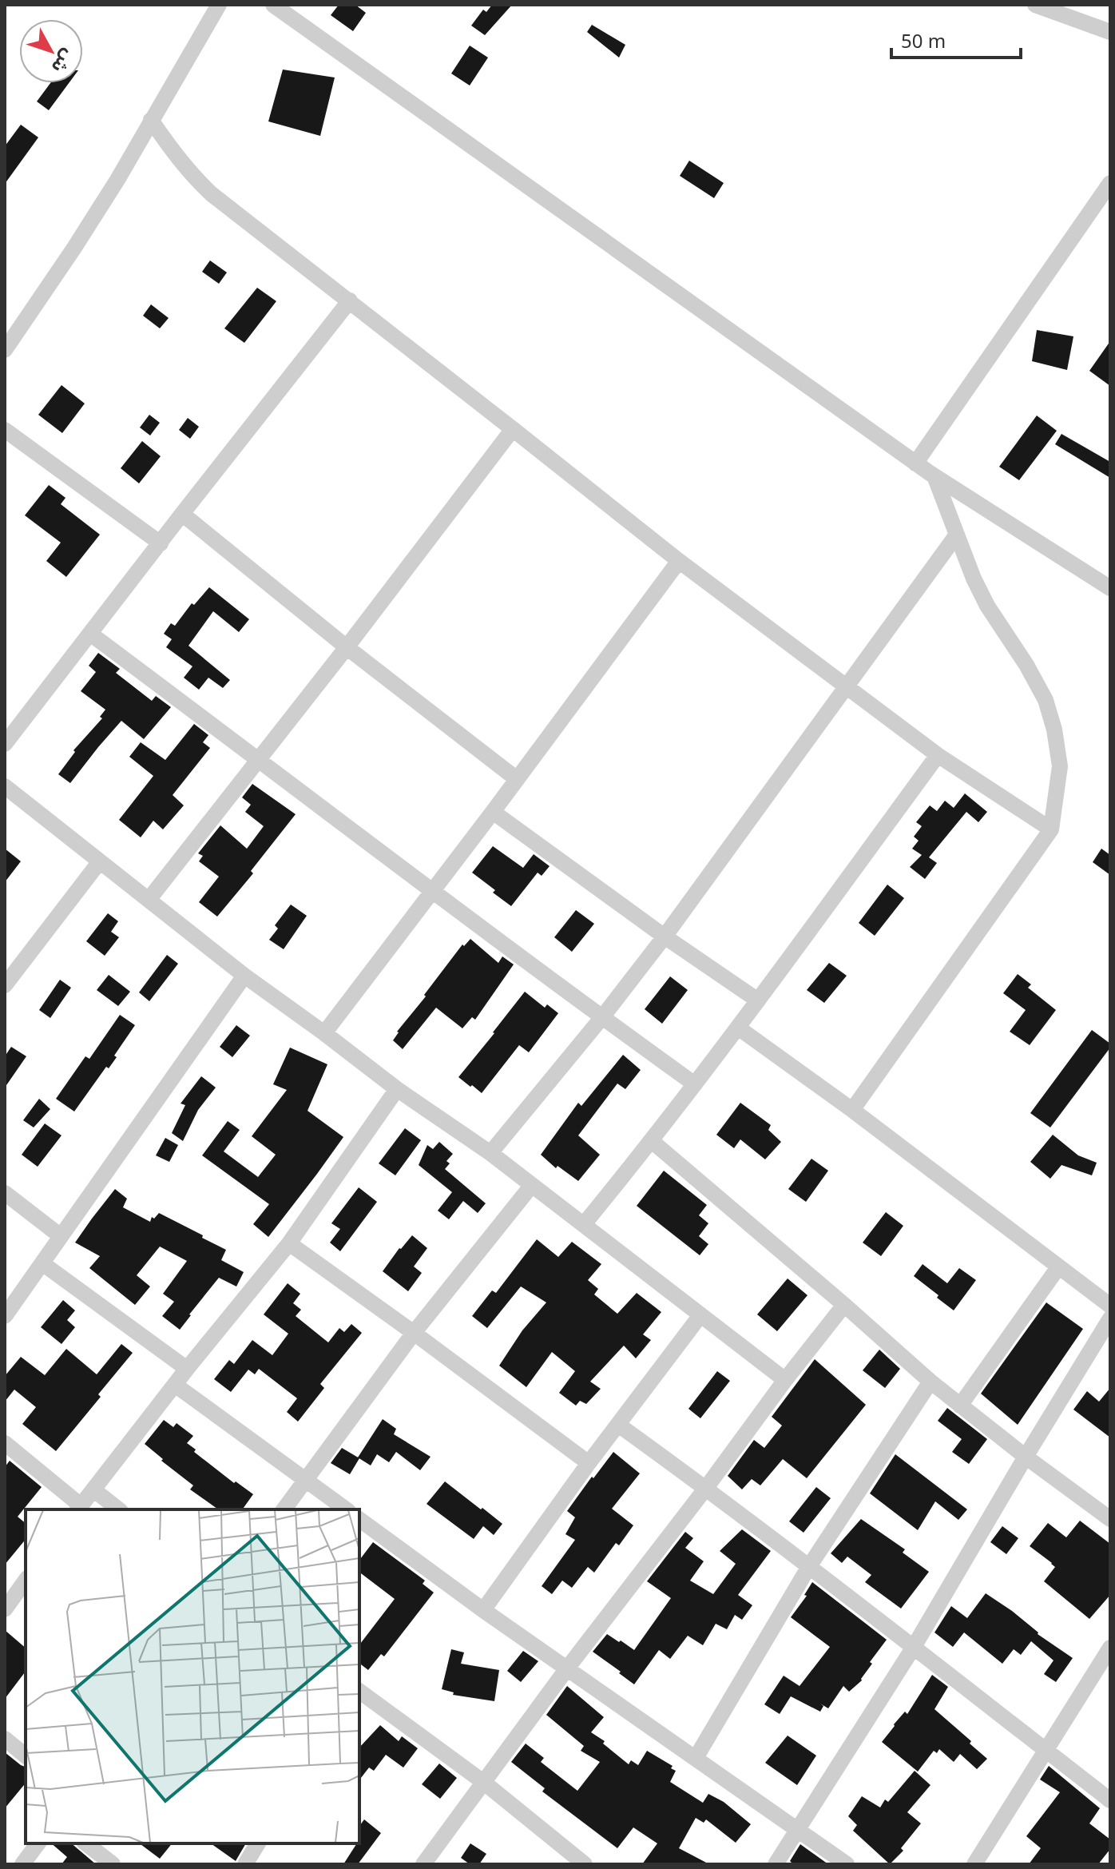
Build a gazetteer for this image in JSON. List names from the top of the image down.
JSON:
{
  "scale_bar": "50 m",
  "north": "bottom right"
}
